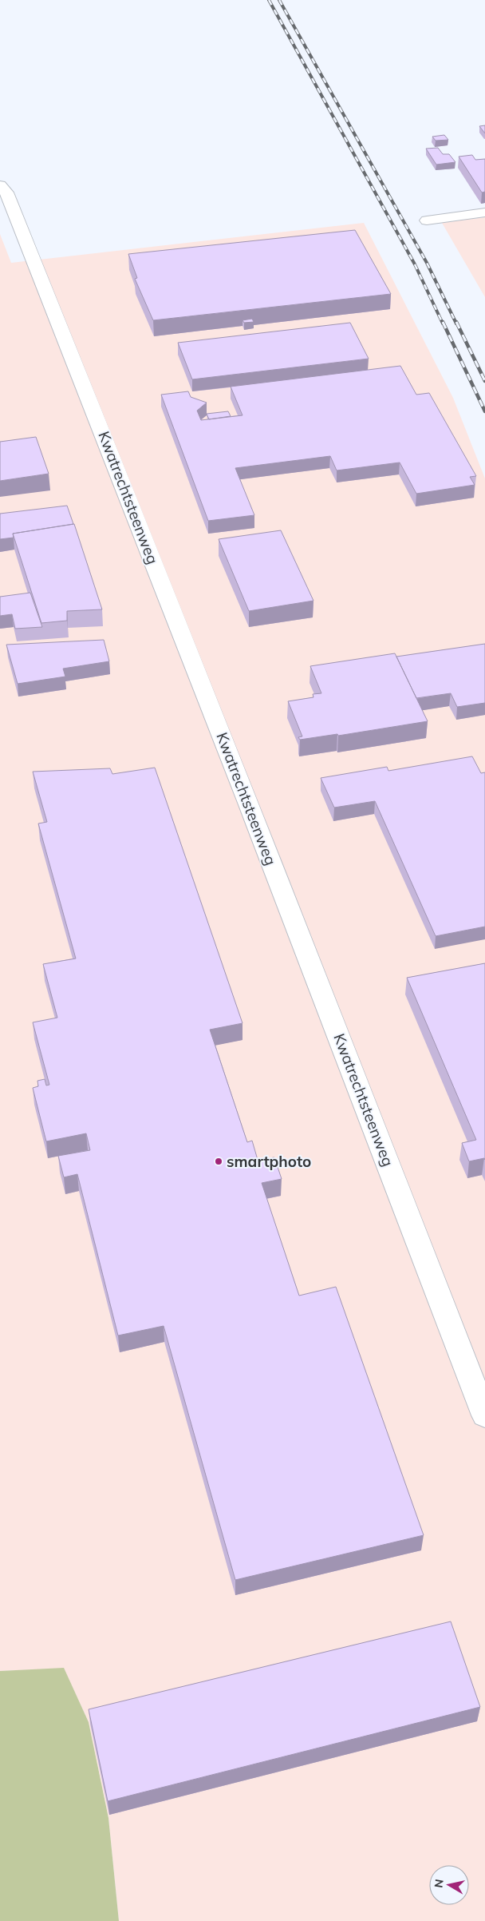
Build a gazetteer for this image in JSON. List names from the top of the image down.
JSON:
{
  "streets": {
    "street": ["Kwatrechtsteenweg"]
  },
  "places": ["smartphoto"],
  "north": "left"
}
